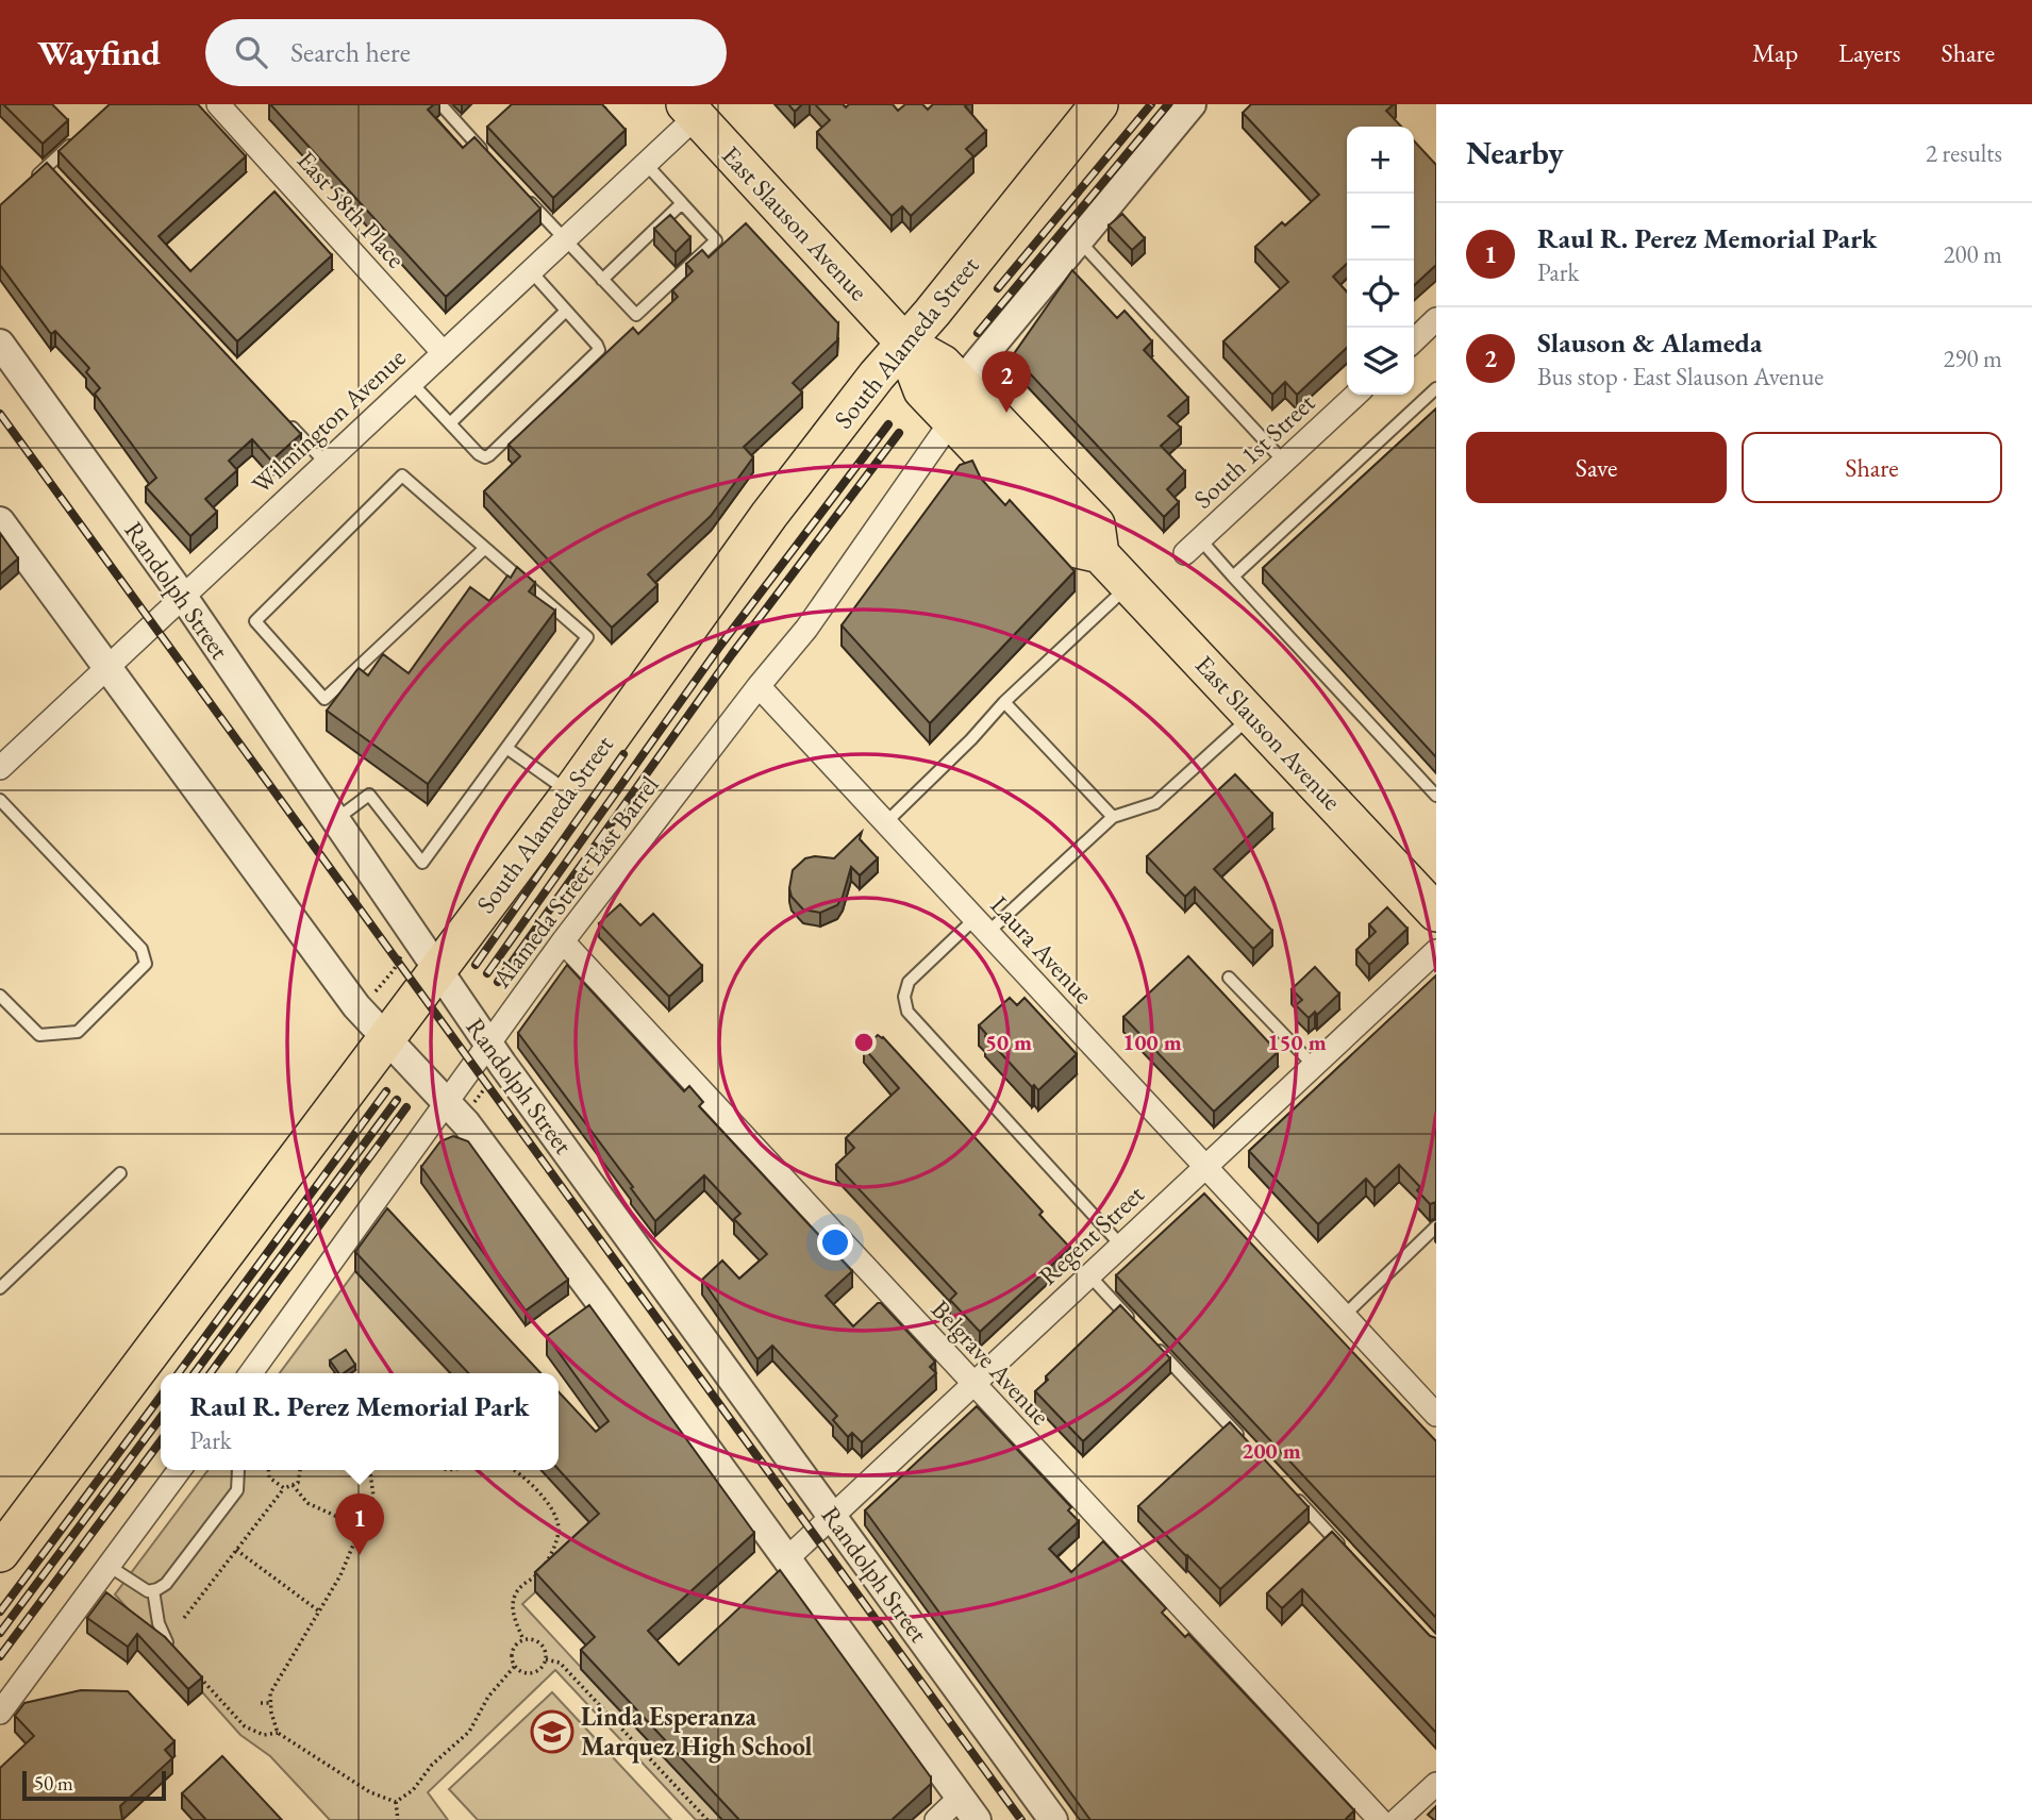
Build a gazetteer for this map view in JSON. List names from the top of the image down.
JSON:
{
  "streets": {
    "main road": ["East Slauson Avenue", "South Alameda Street"],
    "street": [
      "East 58th Place",
      "Wilmington Avenue",
      "South 1st Street",
      "Randolph Street",
      "Alameda Street East Barrel",
      "Laura Avenue",
      "Regent Street",
      "Belgrave Avenue"
    ]
  },
  "crossings": [
    ["East 58th Place", "Wilmington Avenue"],
    ["East Slauson Avenue", "South Alameda Street"],
    ["East Slauson Avenue", "Wilmington Avenue"],
    ["East Slauson Avenue", "Alameda Street East Barrel"],
    ["South Alameda Street", "Randolph Street"],
    ["Wilmington Avenue", "Randolph Street"],
    ["Randolph Street", "Alameda Street East Barrel"],
    ["Randolph Street", "Regent Street"],
    ["Alameda Street East Barrel", "Laura Avenue"],
    ["Alameda Street East Barrel", "Belgrave Avenue"],
    ["Laura Avenue", "Regent Street"],
    ["Regent Street", "Belgrave Avenue"]
  ],
  "places": {
    "school or university": ["Linda Esperanza Marquez High School"]
  },
  "scale_bar": "50 m",
  "page": {
    "header": "Wayfind",
    "search": "Search here",
    "nav": ["Map", "Layers", "Share"],
    "heading": ["Nearby", "2 results"],
    "map_buttons": ["+", "−"],
    "list": [
      {
        "mark": "1",
        "name": "Raul R. Perez Memorial Park",
        "note": "Park",
        "value": "200 m"
      },
      {
        "mark": "2",
        "name": "Slauson & Alameda",
        "note": "Bus stop · East Slauson Avenue",
        "value": "290 m"
      }
    ],
    "pins": ["2", "1"],
    "buttons": ["Save", "Share"],
    "popup": ["Raul R. Perez Memorial Park", "Park"],
    "scale": "50 m"
  },
  "rings": [
    "50 m",
    "100 m",
    "150 m",
    "200 m"
  ]
}
